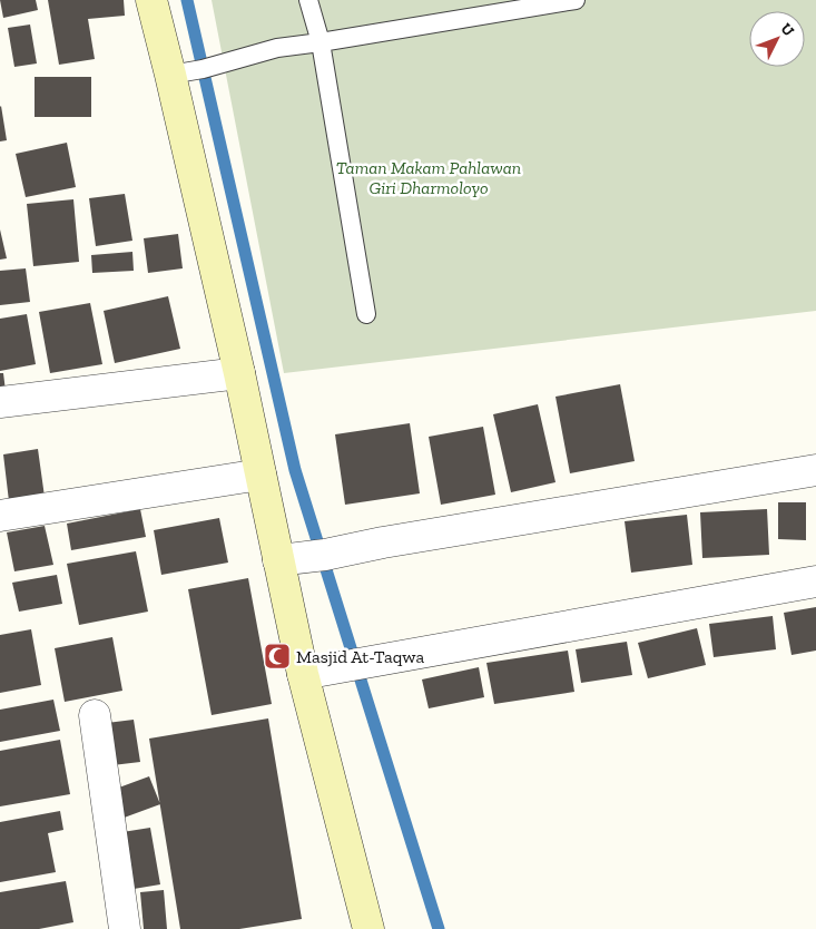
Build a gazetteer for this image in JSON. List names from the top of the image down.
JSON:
{
  "parks": ["Taman Makam Pahlawan Giri Dharmoloyo"],
  "places": {
    "mosque": ["Masjid At-Taqwa"]
  },
  "north": "top right"
}
